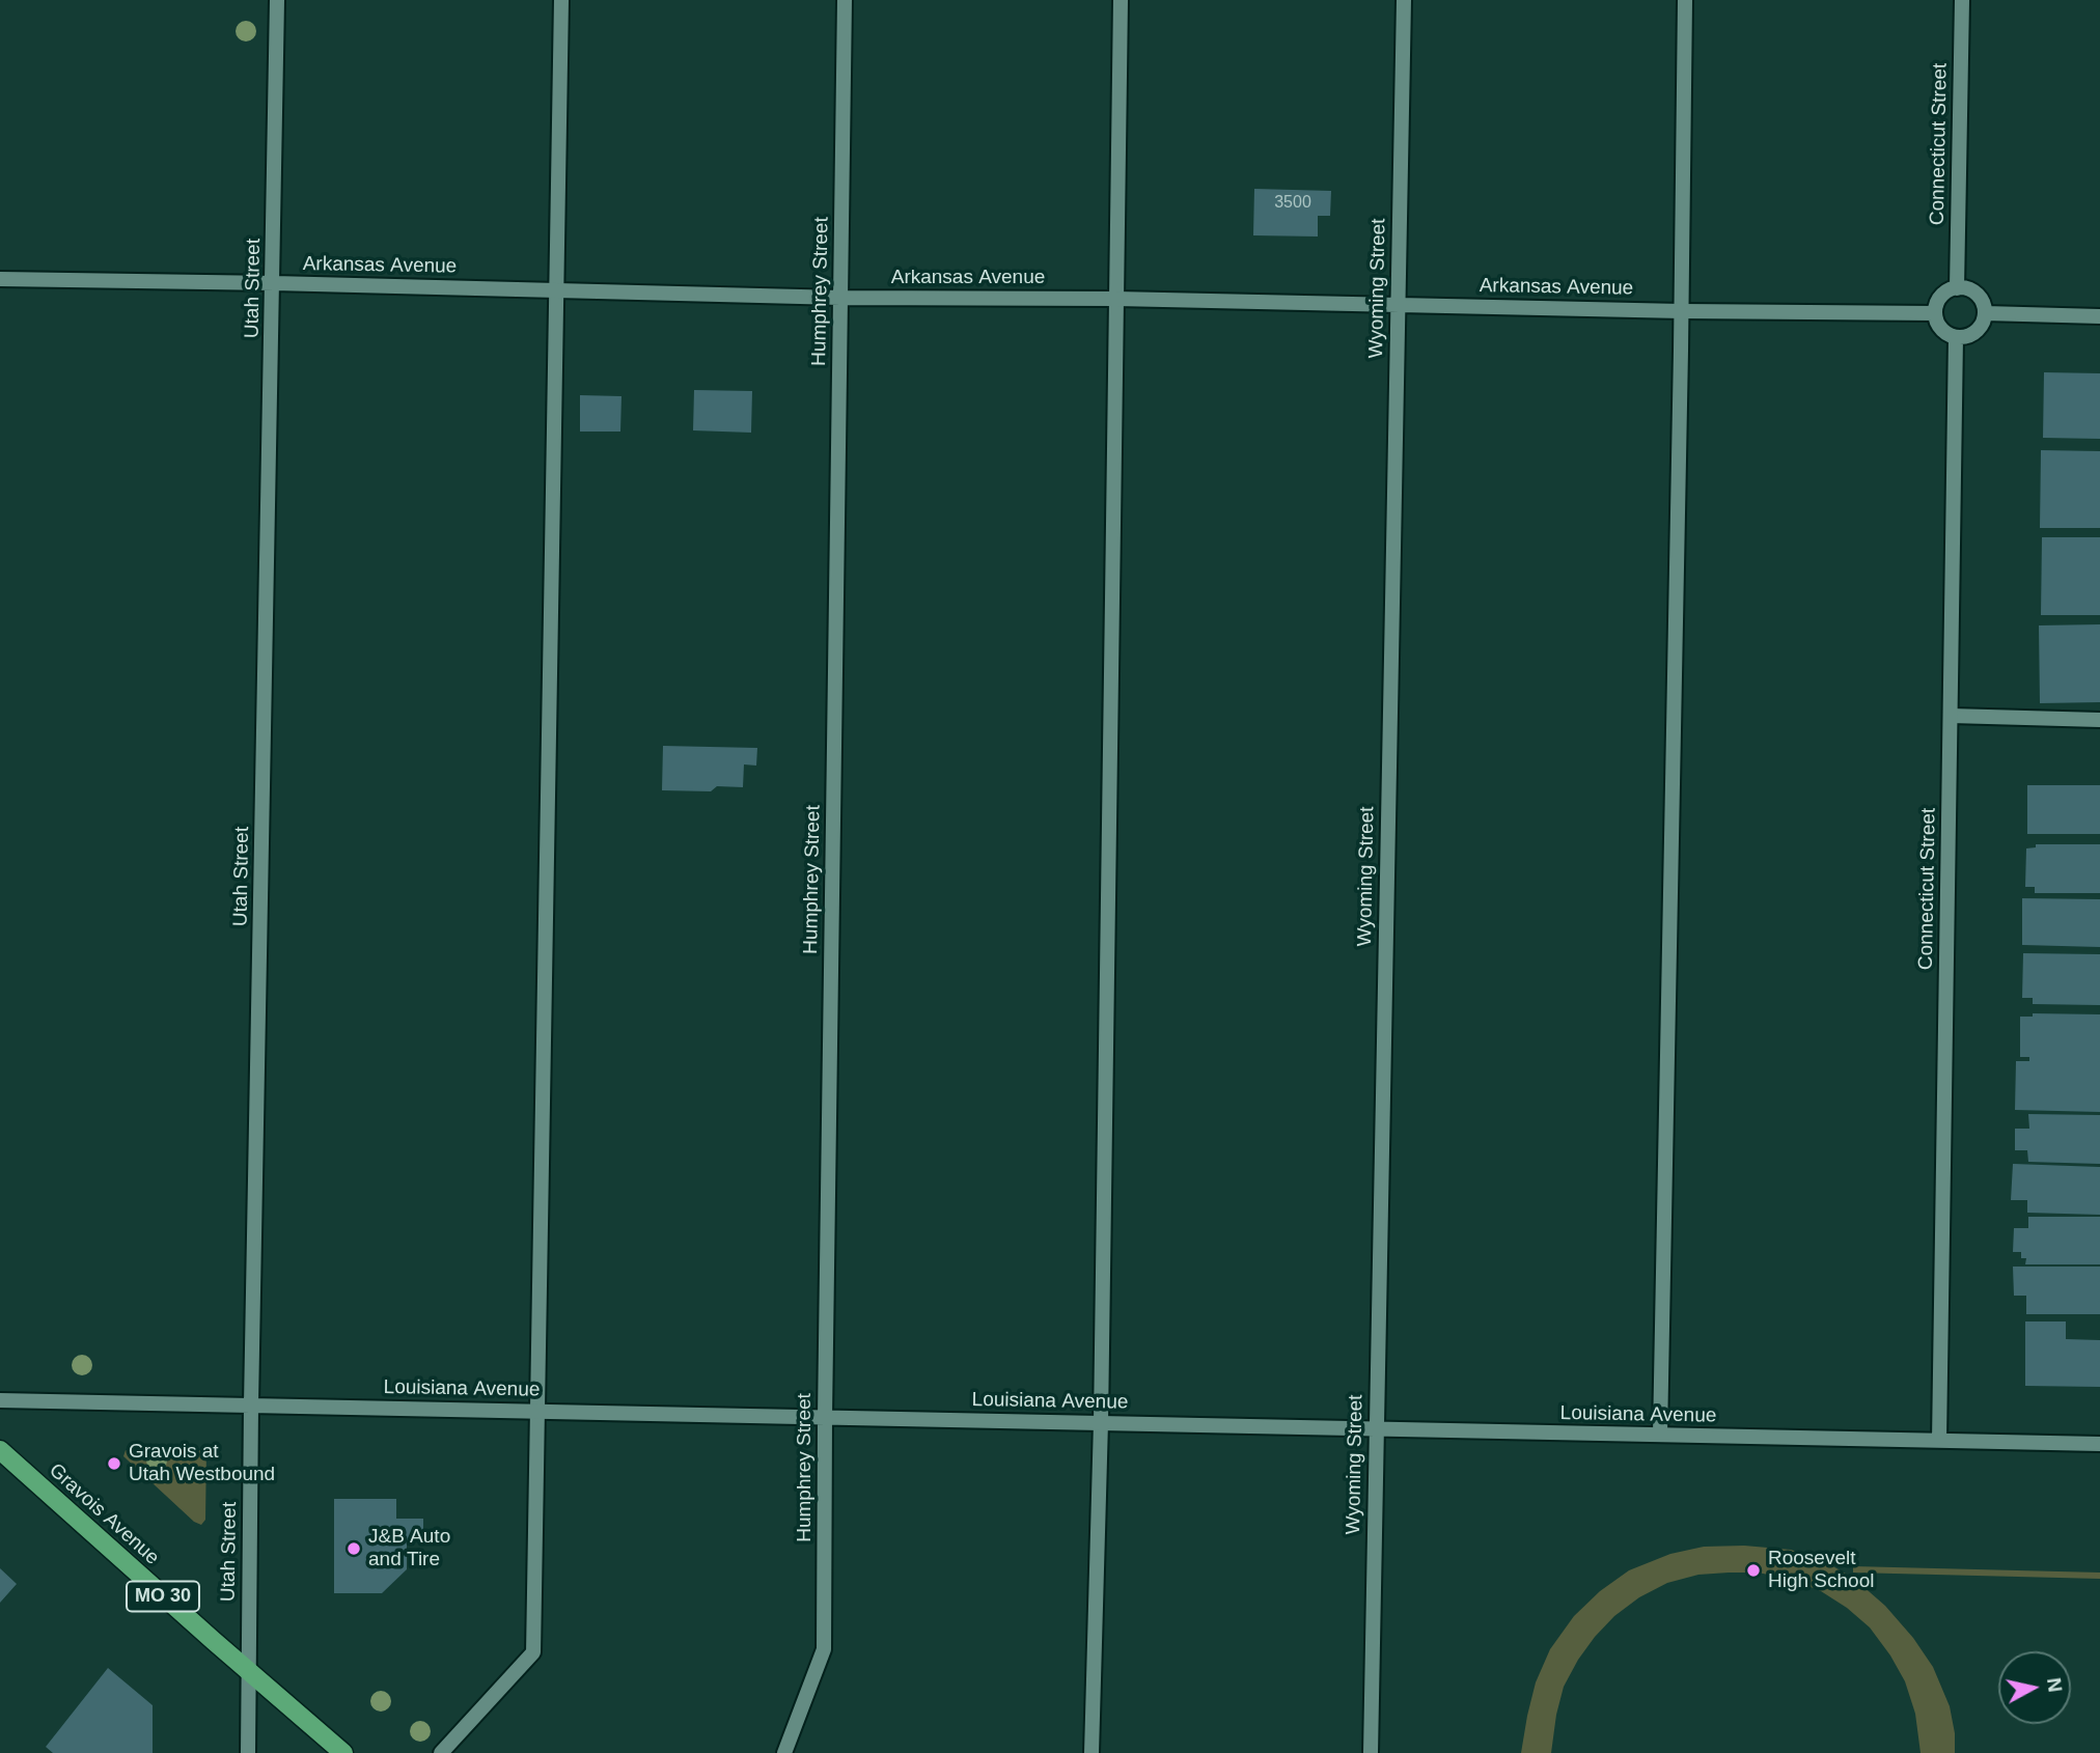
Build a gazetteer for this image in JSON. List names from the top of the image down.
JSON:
{
  "streets": {
    "main road": ["Gravois Avenue", "MO 30"],
    "street": [
      "Connecticut Street",
      "Arkansas Avenue",
      "Utah Street",
      "Wyoming Street",
      "Humphrey Street",
      "Louisiana Avenue"
    ]
  },
  "crossings": [
    ["Connecticut Street", "Arkansas Avenue"],
    ["Connecticut Street", "Louisiana Avenue"],
    ["Arkansas Avenue", "Utah Street"],
    ["Arkansas Avenue", "Wyoming Street"],
    ["Arkansas Avenue", "Humphrey Street"],
    ["Utah Street", "Louisiana Avenue"],
    ["Utah Street", "Gravois Avenue"],
    ["Wyoming Street", "Louisiana Avenue"],
    ["Humphrey Street", "Louisiana Avenue"]
  ],
  "places": ["Gravois at Utah Westbound", "J&B Auto and Tire", "Roosevelt High School"],
  "house_numbers": ["3500"],
  "north": "right"
}
